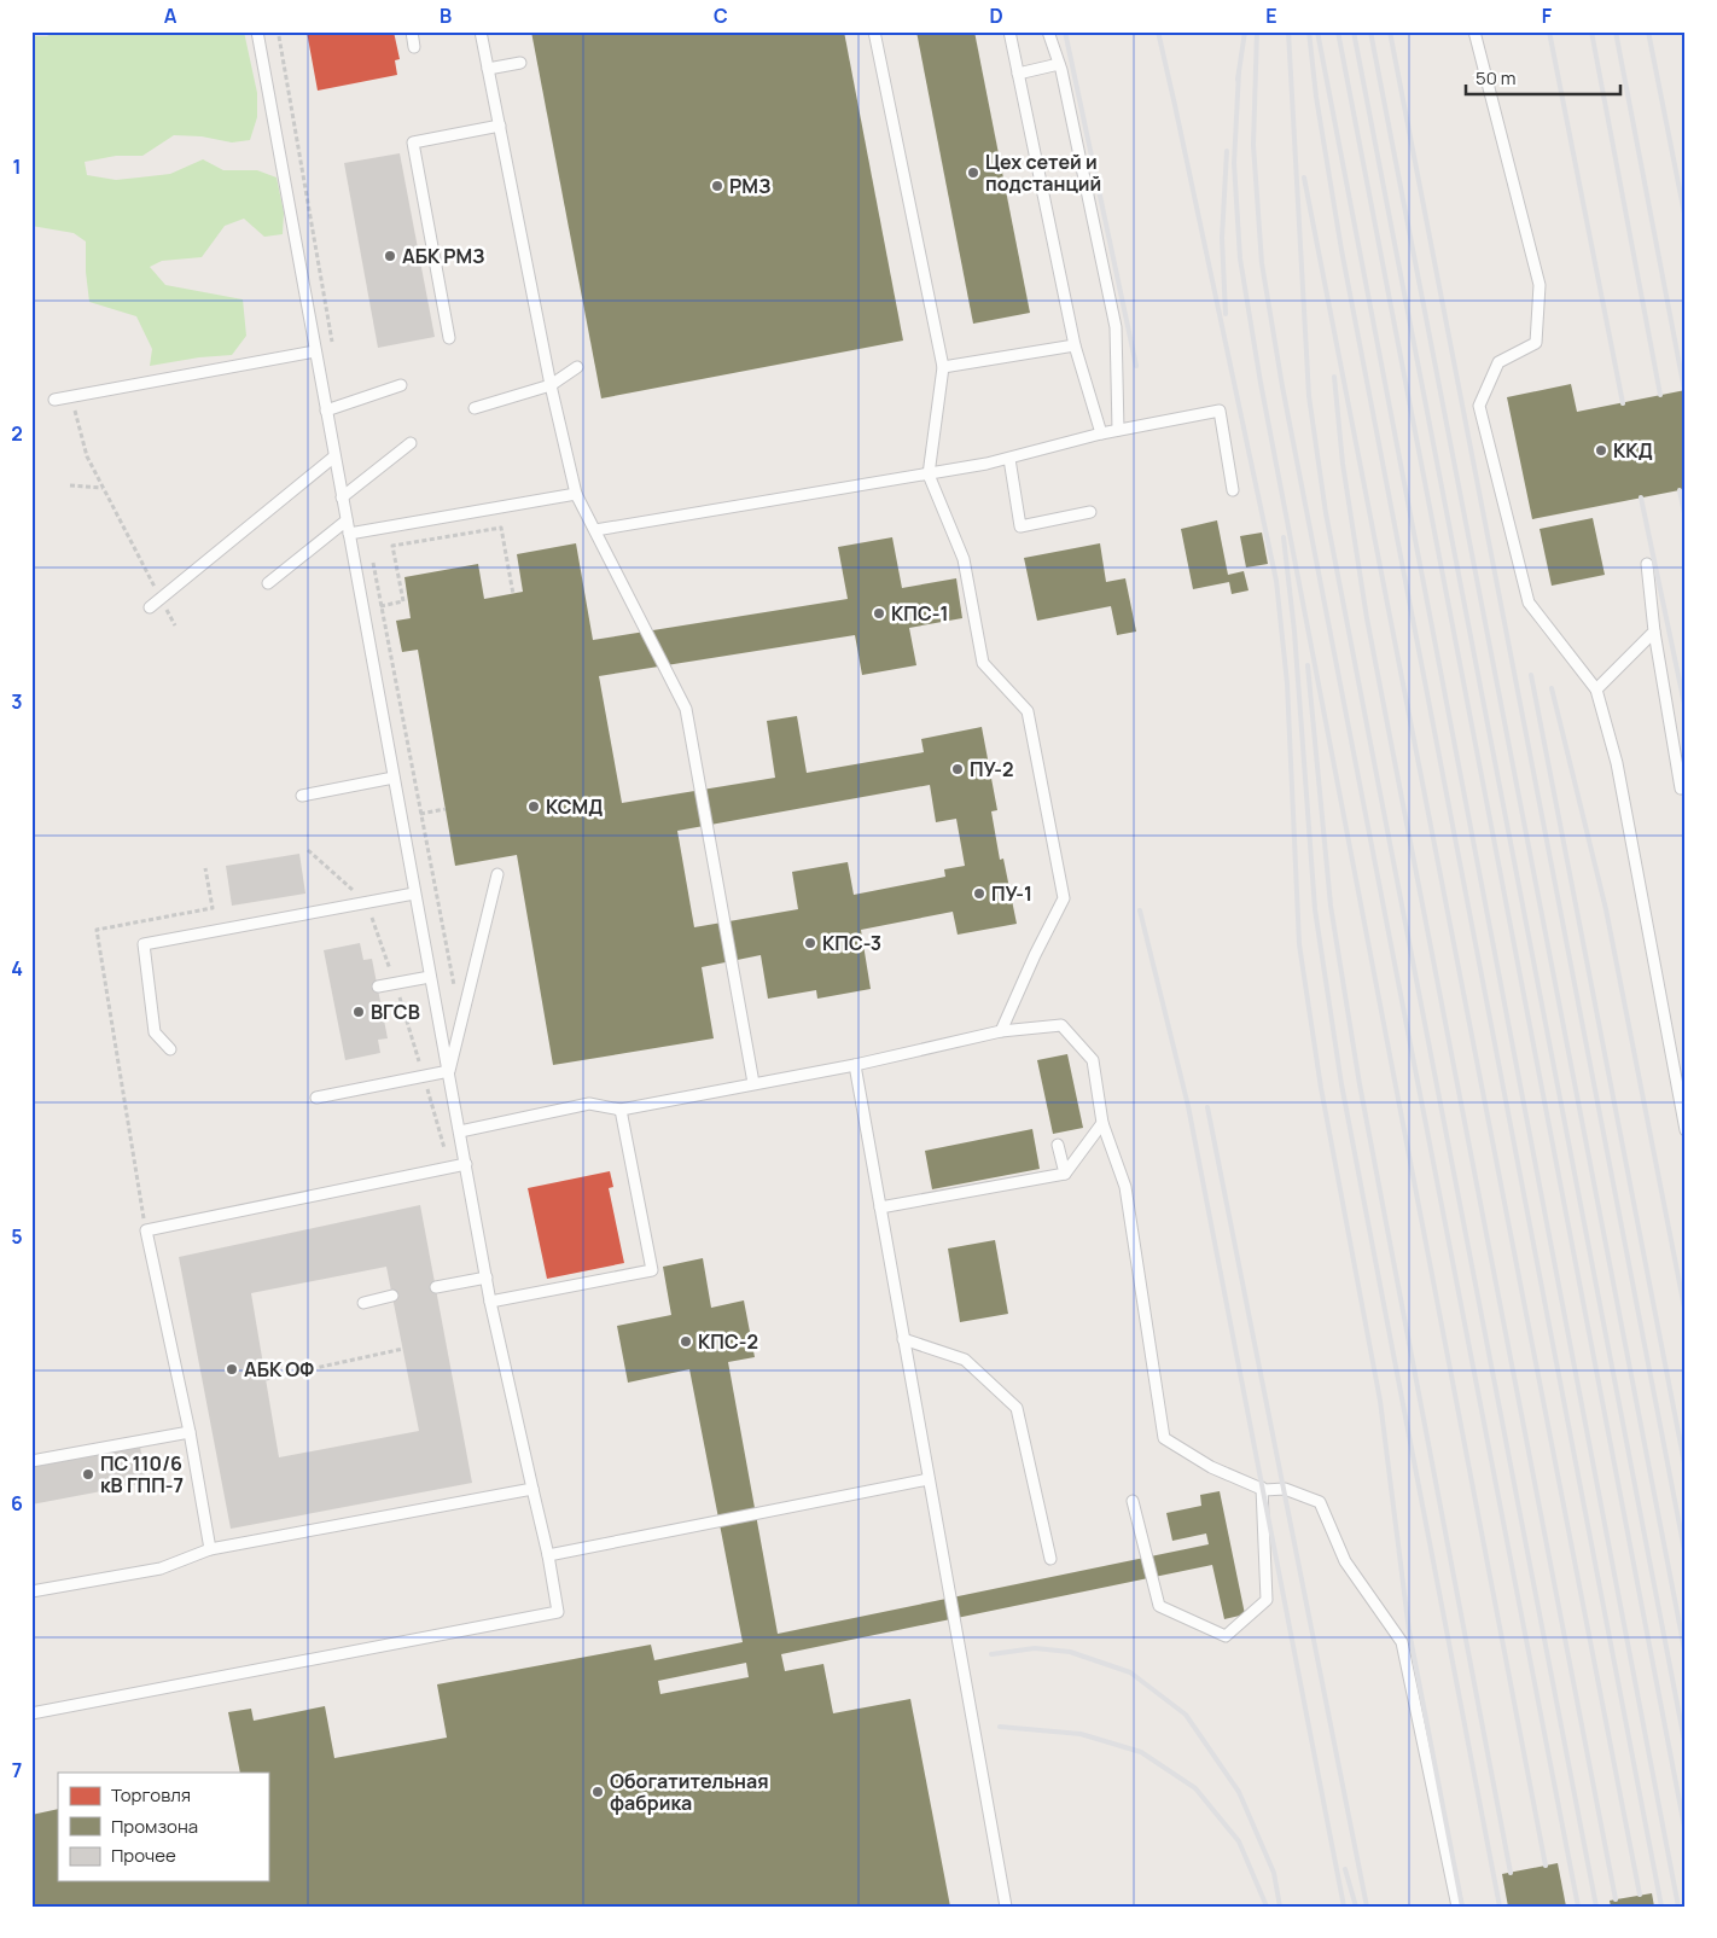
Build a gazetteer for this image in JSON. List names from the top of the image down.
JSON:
{
  "places": [
    "Цех сетей и подстанций",
    "РМЗ",
    "АБК РМЗ",
    "ККД",
    "КПС-1",
    "ПУ-2",
    "КСМД",
    "ПУ-1",
    "КПС-3",
    "ВГСВ",
    "КПС-2",
    "АБК ОФ",
    "ПС 110/6 кВ ГПП-7",
    "Обогатительная фабрика"
  ],
  "legend": ["Торговля", "Промзона", "Прочее"],
  "scale_bar": "50 m",
  "grid": {
    "columns": [
      "A",
      "B",
      "C",
      "D",
      "E",
      "F"
    ],
    "rows": [
      "1",
      "2",
      "3",
      "4",
      "5",
      "6",
      "7"
    ]
  }
}
